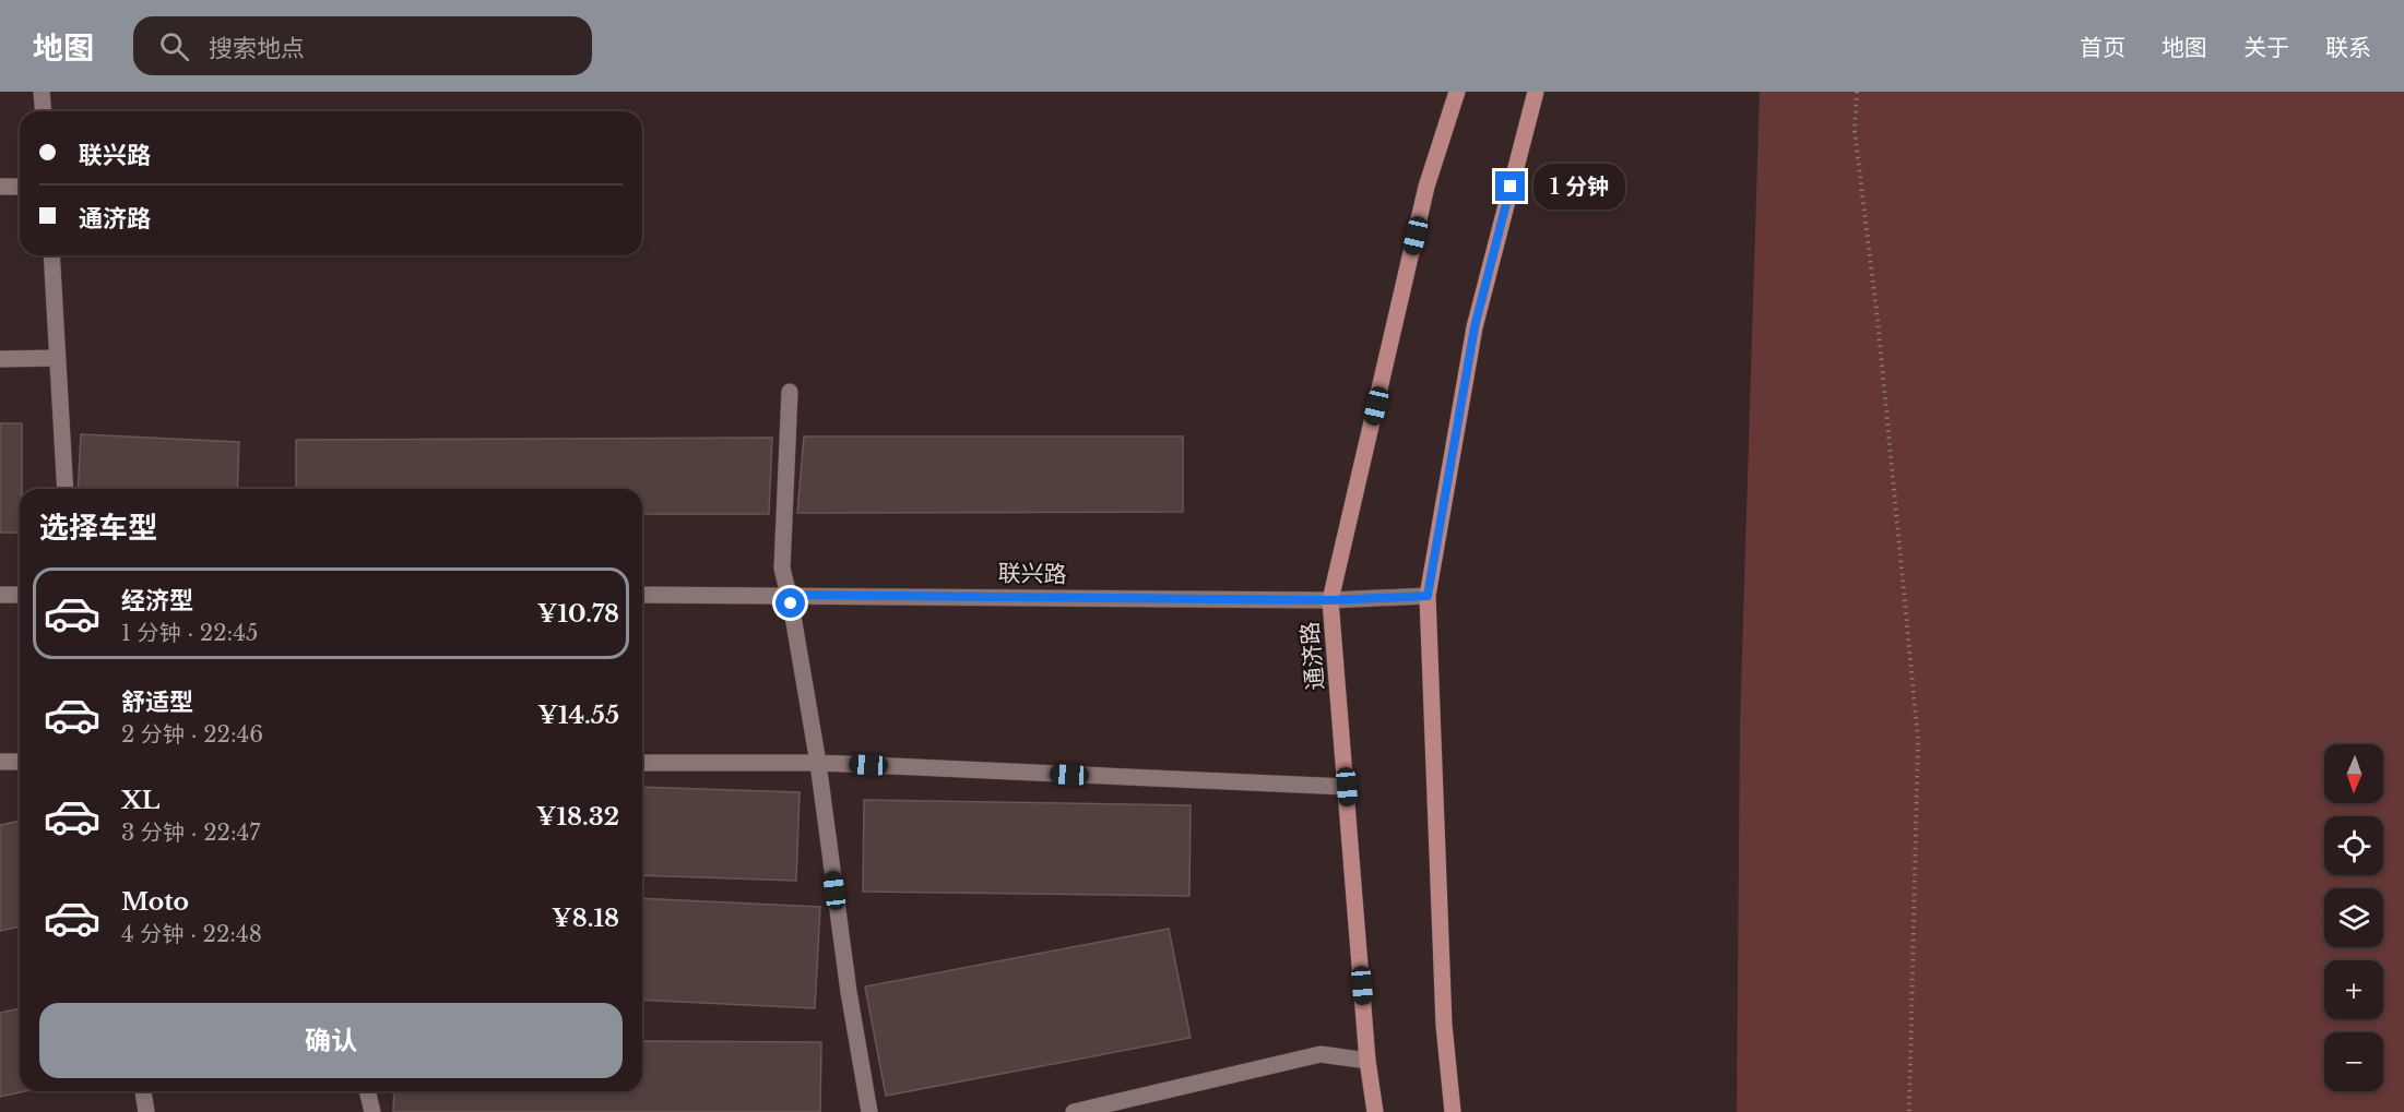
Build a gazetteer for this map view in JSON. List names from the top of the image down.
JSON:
{
  "streets": {
    "main road": ["通济路"],
    "street": ["联兴路"]
  },
  "crossings": [
    ["联兴路", "通济路"]
  ],
  "north": "bottom",
  "page": {
    "header": "地图",
    "search": "搜索地点",
    "nav": [
      "首页",
      "地图",
      "关于",
      "联系"
    ],
    "banner": ["联兴路", "通济路"],
    "bubble": "1 分钟",
    "heading": "选择车型",
    "list": [
      {
        "name": "经济型",
        "note": "1 分钟 · 22:45",
        "value": "¥10.78"
      },
      {
        "name": "舒适型",
        "note": "2 分钟 · 22:46",
        "value": "¥14.55"
      },
      {
        "name": "XL",
        "note": "3 分钟 · 22:47",
        "value": "¥18.32"
      },
      {
        "name": "Moto",
        "note": "4 分钟 · 22:48",
        "value": "¥8.18"
      }
    ],
    "map_buttons": ["+", "−"],
    "buttons": "确认"
  }
}
